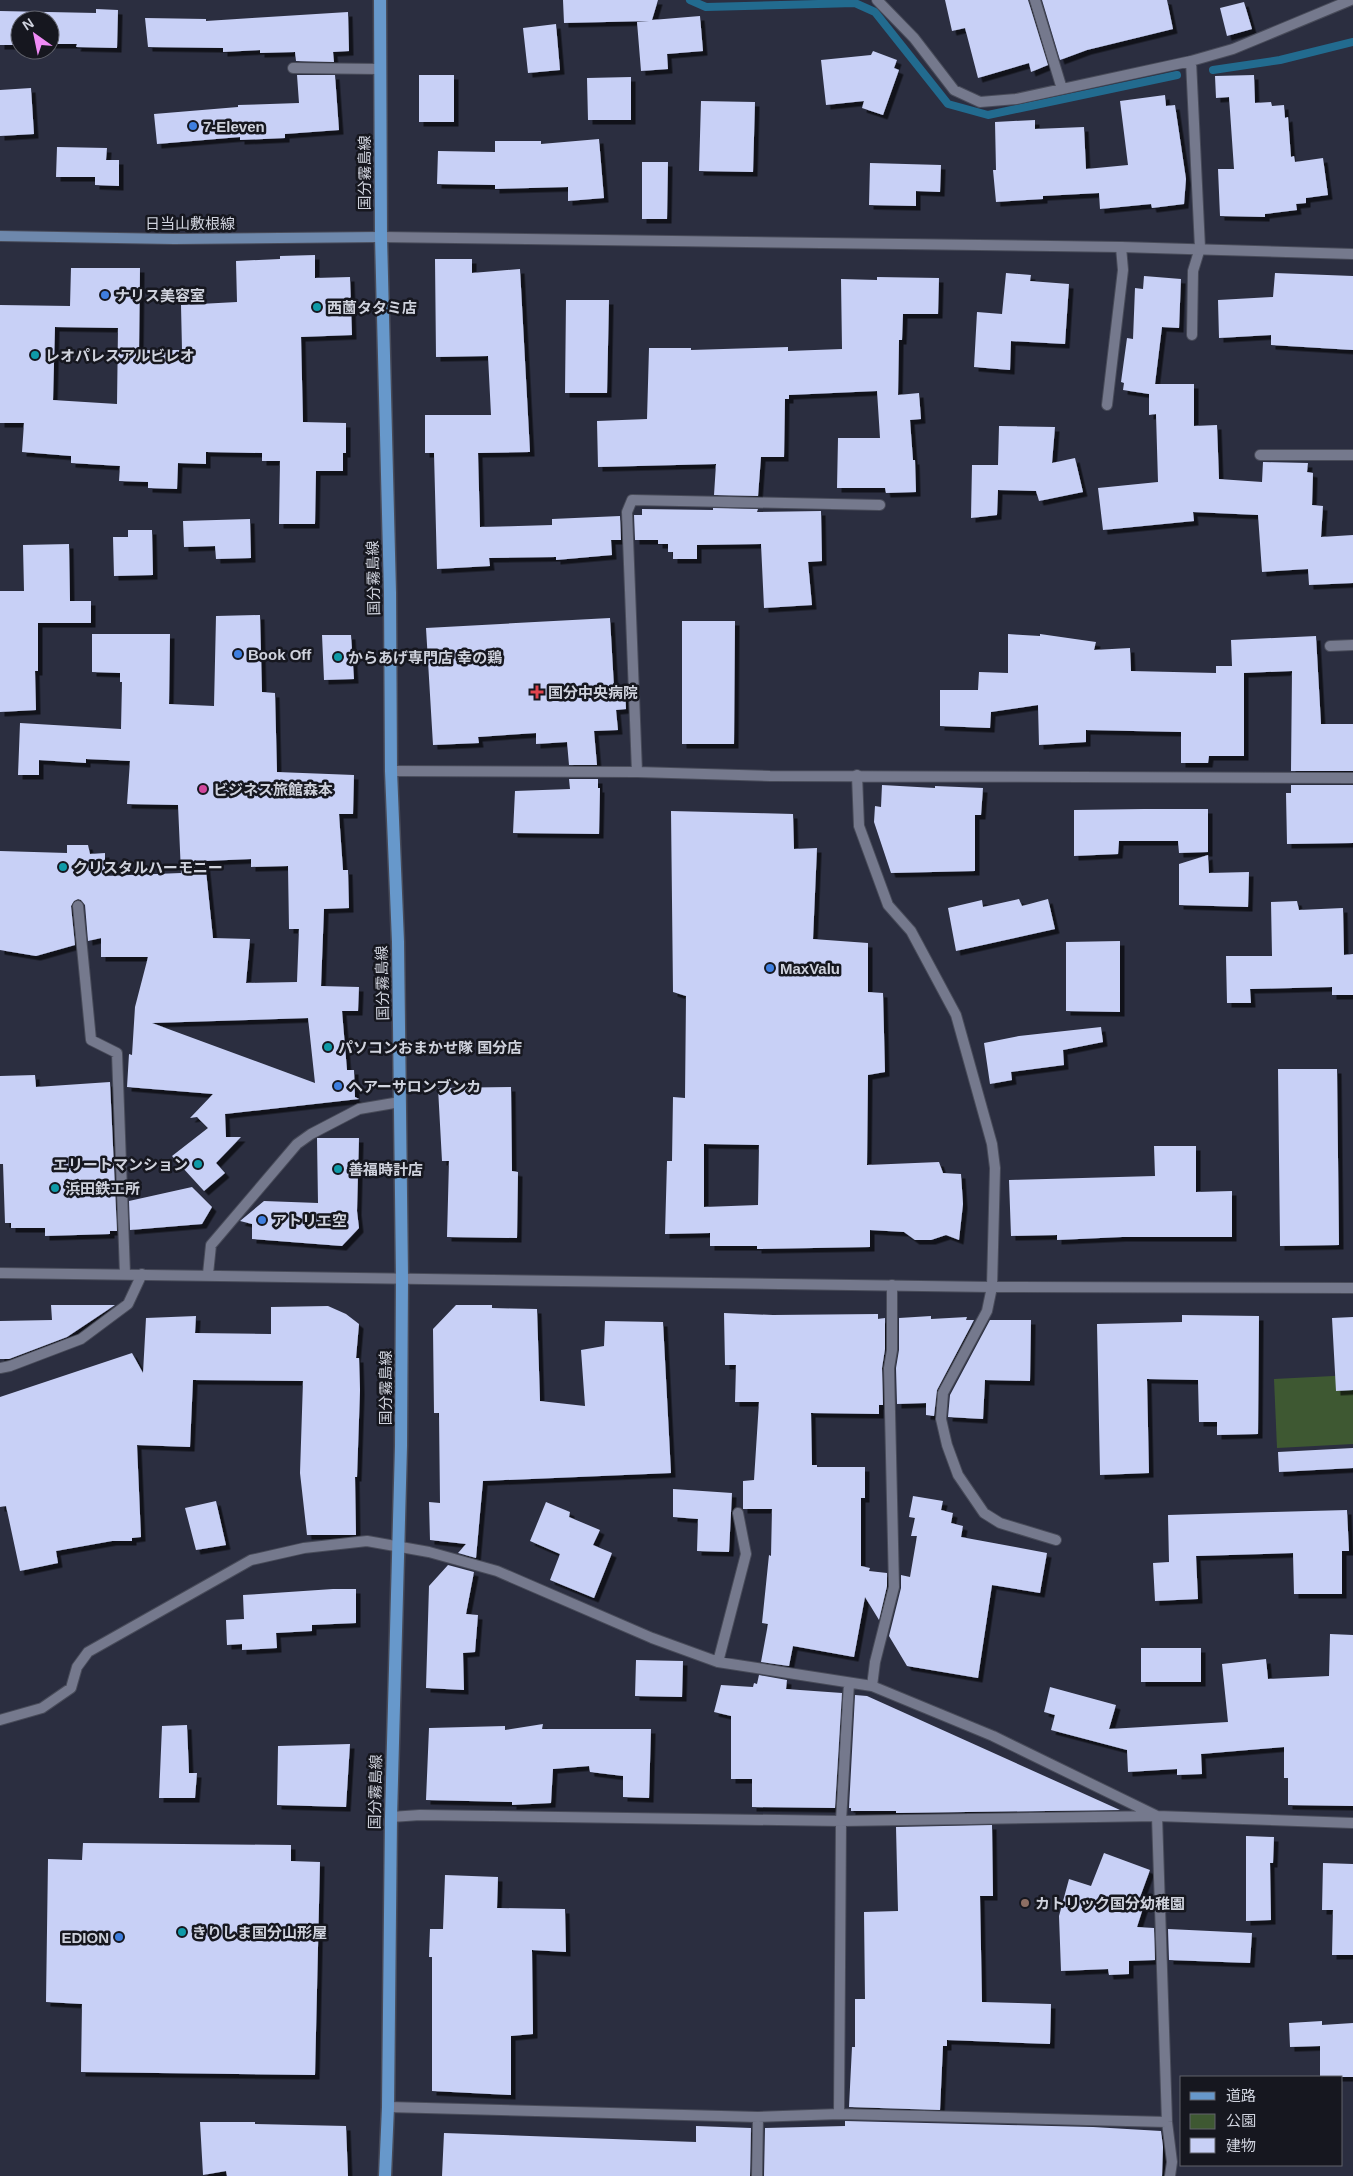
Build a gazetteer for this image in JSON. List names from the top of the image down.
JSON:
{
  "streets": {
    "main road": ["国分霧島線", "日当山敷根線"]
  },
  "crossings": [
    ["国分霧島線", "日当山敷根線"]
  ],
  "places": {
    "other": [
      "7-Eleven",
      "ナリス美容室",
      "西薗タタミ店",
      "レオパレスアルビレオ",
      "Book Off",
      "からあげ専門店 幸の鶏",
      "ビジネス旅館森本",
      "クリスタルハーモニー",
      "MaxValu",
      "パソコンおまかせ隊 国分店",
      "ヘアーサロンブンカ",
      "エリートマンション",
      "善福時計店",
      "浜田鉄工所",
      "アトリエ空",
      "カトリック国分幼稚園",
      "きりしま国分山形屋",
      "EDION"
    ],
    "health": ["国分中央病院"]
  },
  "legend": ["道路", "公園", "建物"],
  "north": "top left"
}
